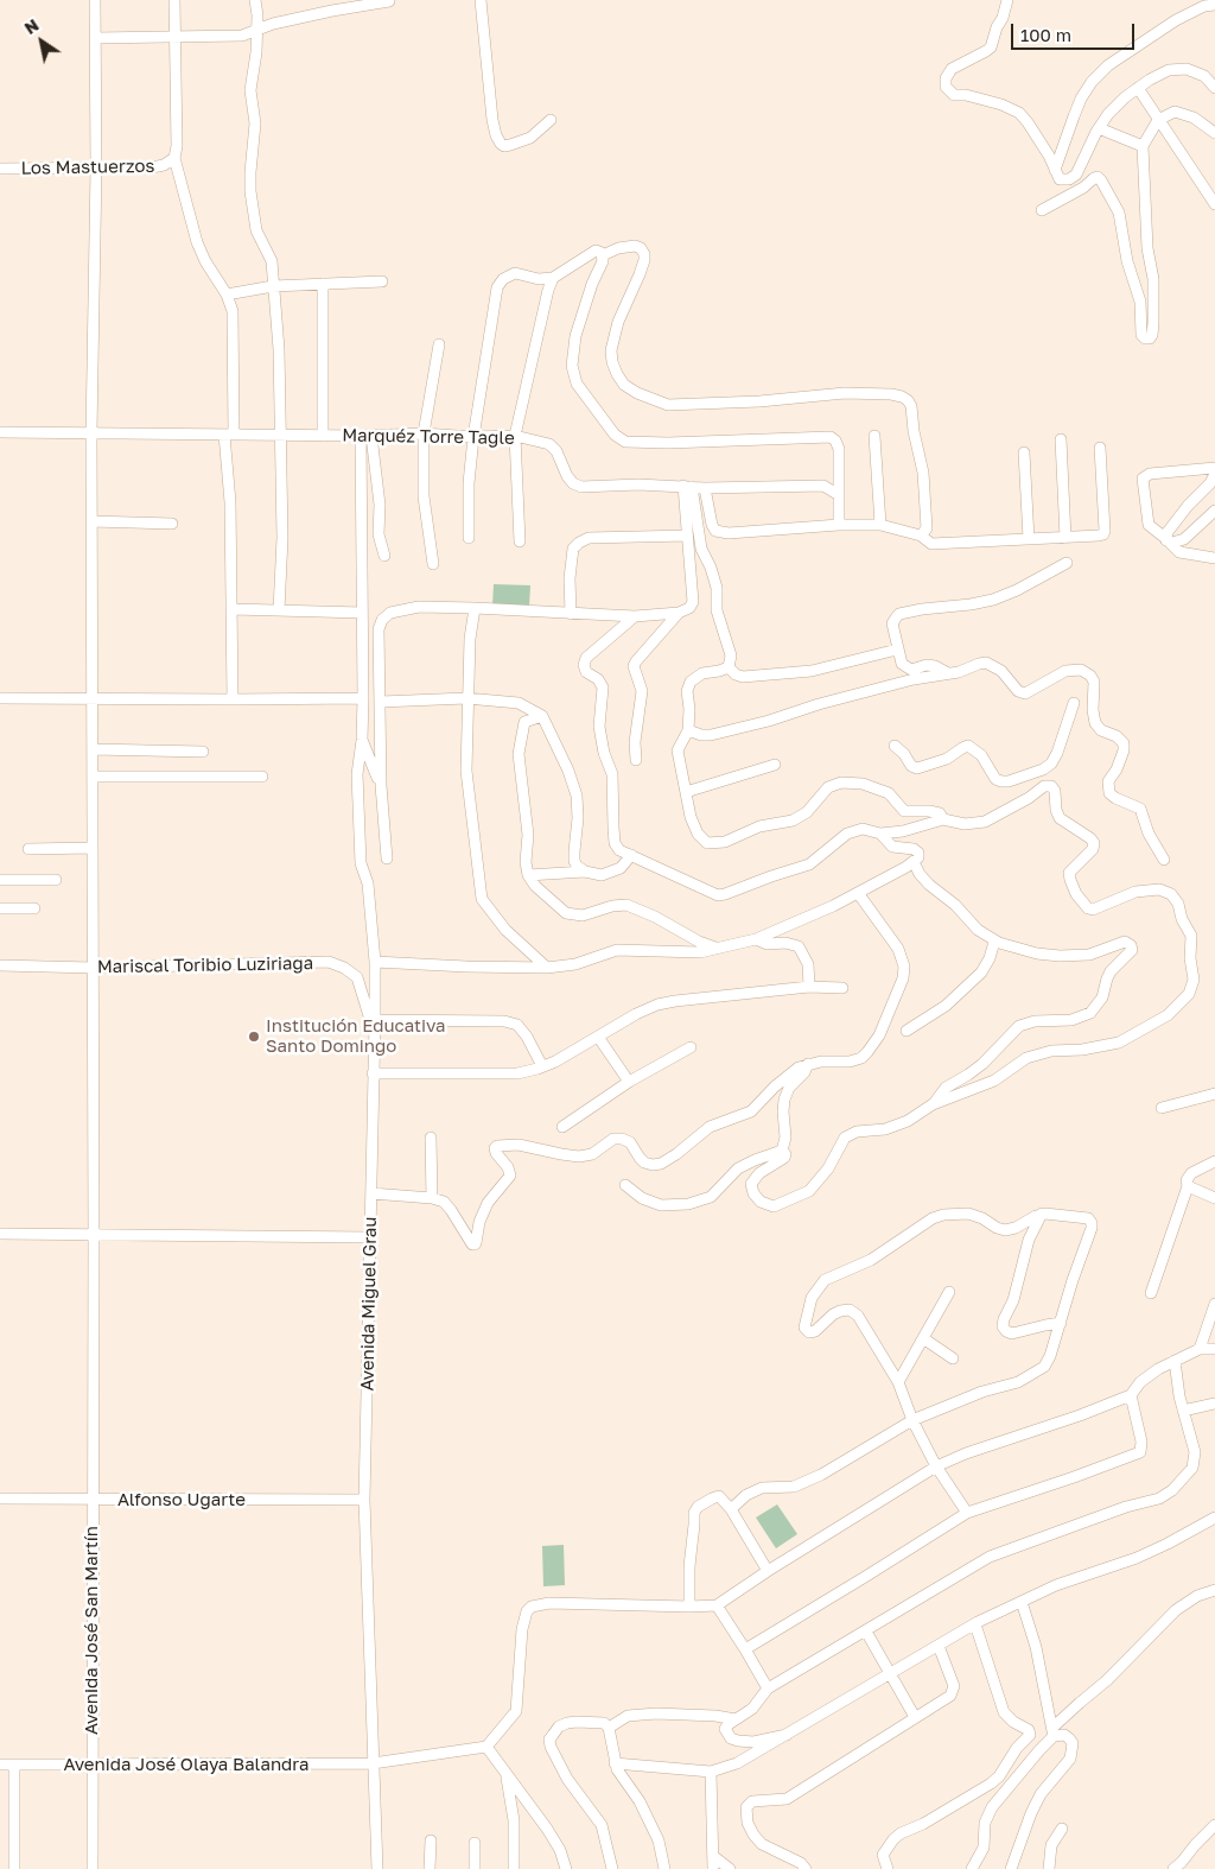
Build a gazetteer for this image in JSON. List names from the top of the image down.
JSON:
{
  "streets": {
    "street": [
      "Los Mastuerzos",
      "Marquéz Torre Tagle",
      "Mariscal Toribio Luziriaga",
      "Avenida Miguel Grau",
      "Alfonso Ugarte",
      "Avenida José San Martín",
      "Avenida José Olaya Balandra"
    ]
  },
  "crossings": [
    ["Los Mastuerzos", "Avenida José San Martín"],
    ["Marquéz Torre Tagle", "Avenida Miguel Grau"],
    ["Marquéz Torre Tagle", "Avenida José San Martín"],
    ["Mariscal Toribio Luziriaga", "Avenida Miguel Grau"],
    ["Mariscal Toribio Luziriaga", "Avenida José San Martín"],
    ["Avenida Miguel Grau", "Alfonso Ugarte"],
    ["Avenida Miguel Grau", "Avenida José Olaya Balandra"],
    ["Alfonso Ugarte", "Avenida José San Martín"],
    ["Avenida José San Martín", "Avenida José Olaya Balandra"]
  ],
  "places": ["Institución Educativa Santo Domingo"],
  "scale_bar": "100 m",
  "north": "top left"
}
